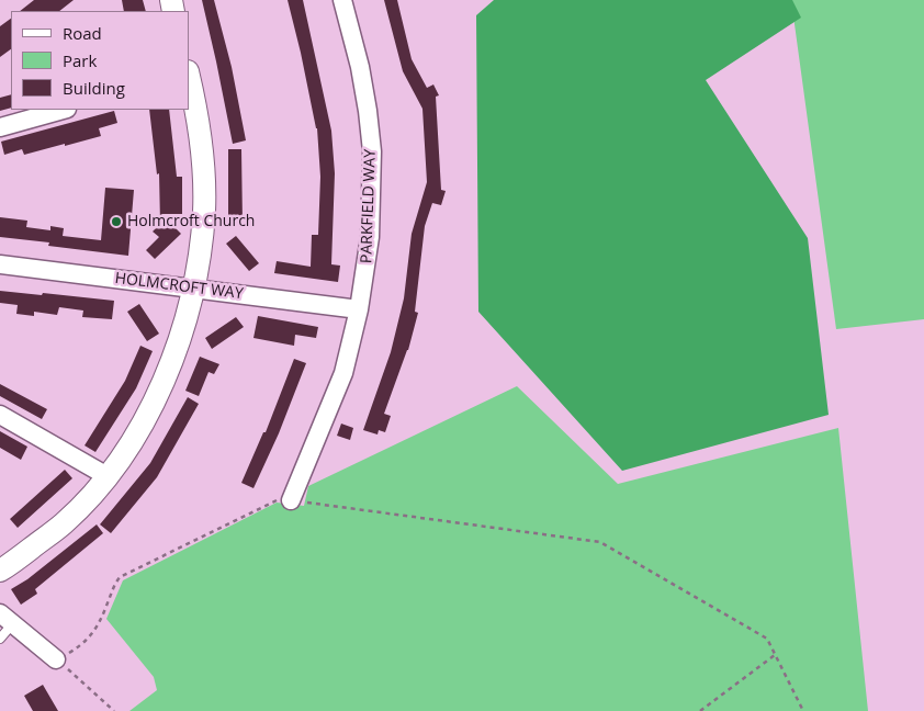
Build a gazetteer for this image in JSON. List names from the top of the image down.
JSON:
{
  "streets": {
    "street": ["PARKFIELD WAY", "HOLMCROFT WAY"]
  },
  "crossings": [
    ["PARKFIELD WAY", "HOLMCROFT WAY"]
  ],
  "places": ["Holmcroft Church"],
  "legend": ["Road", "Park", "Building"]
}
